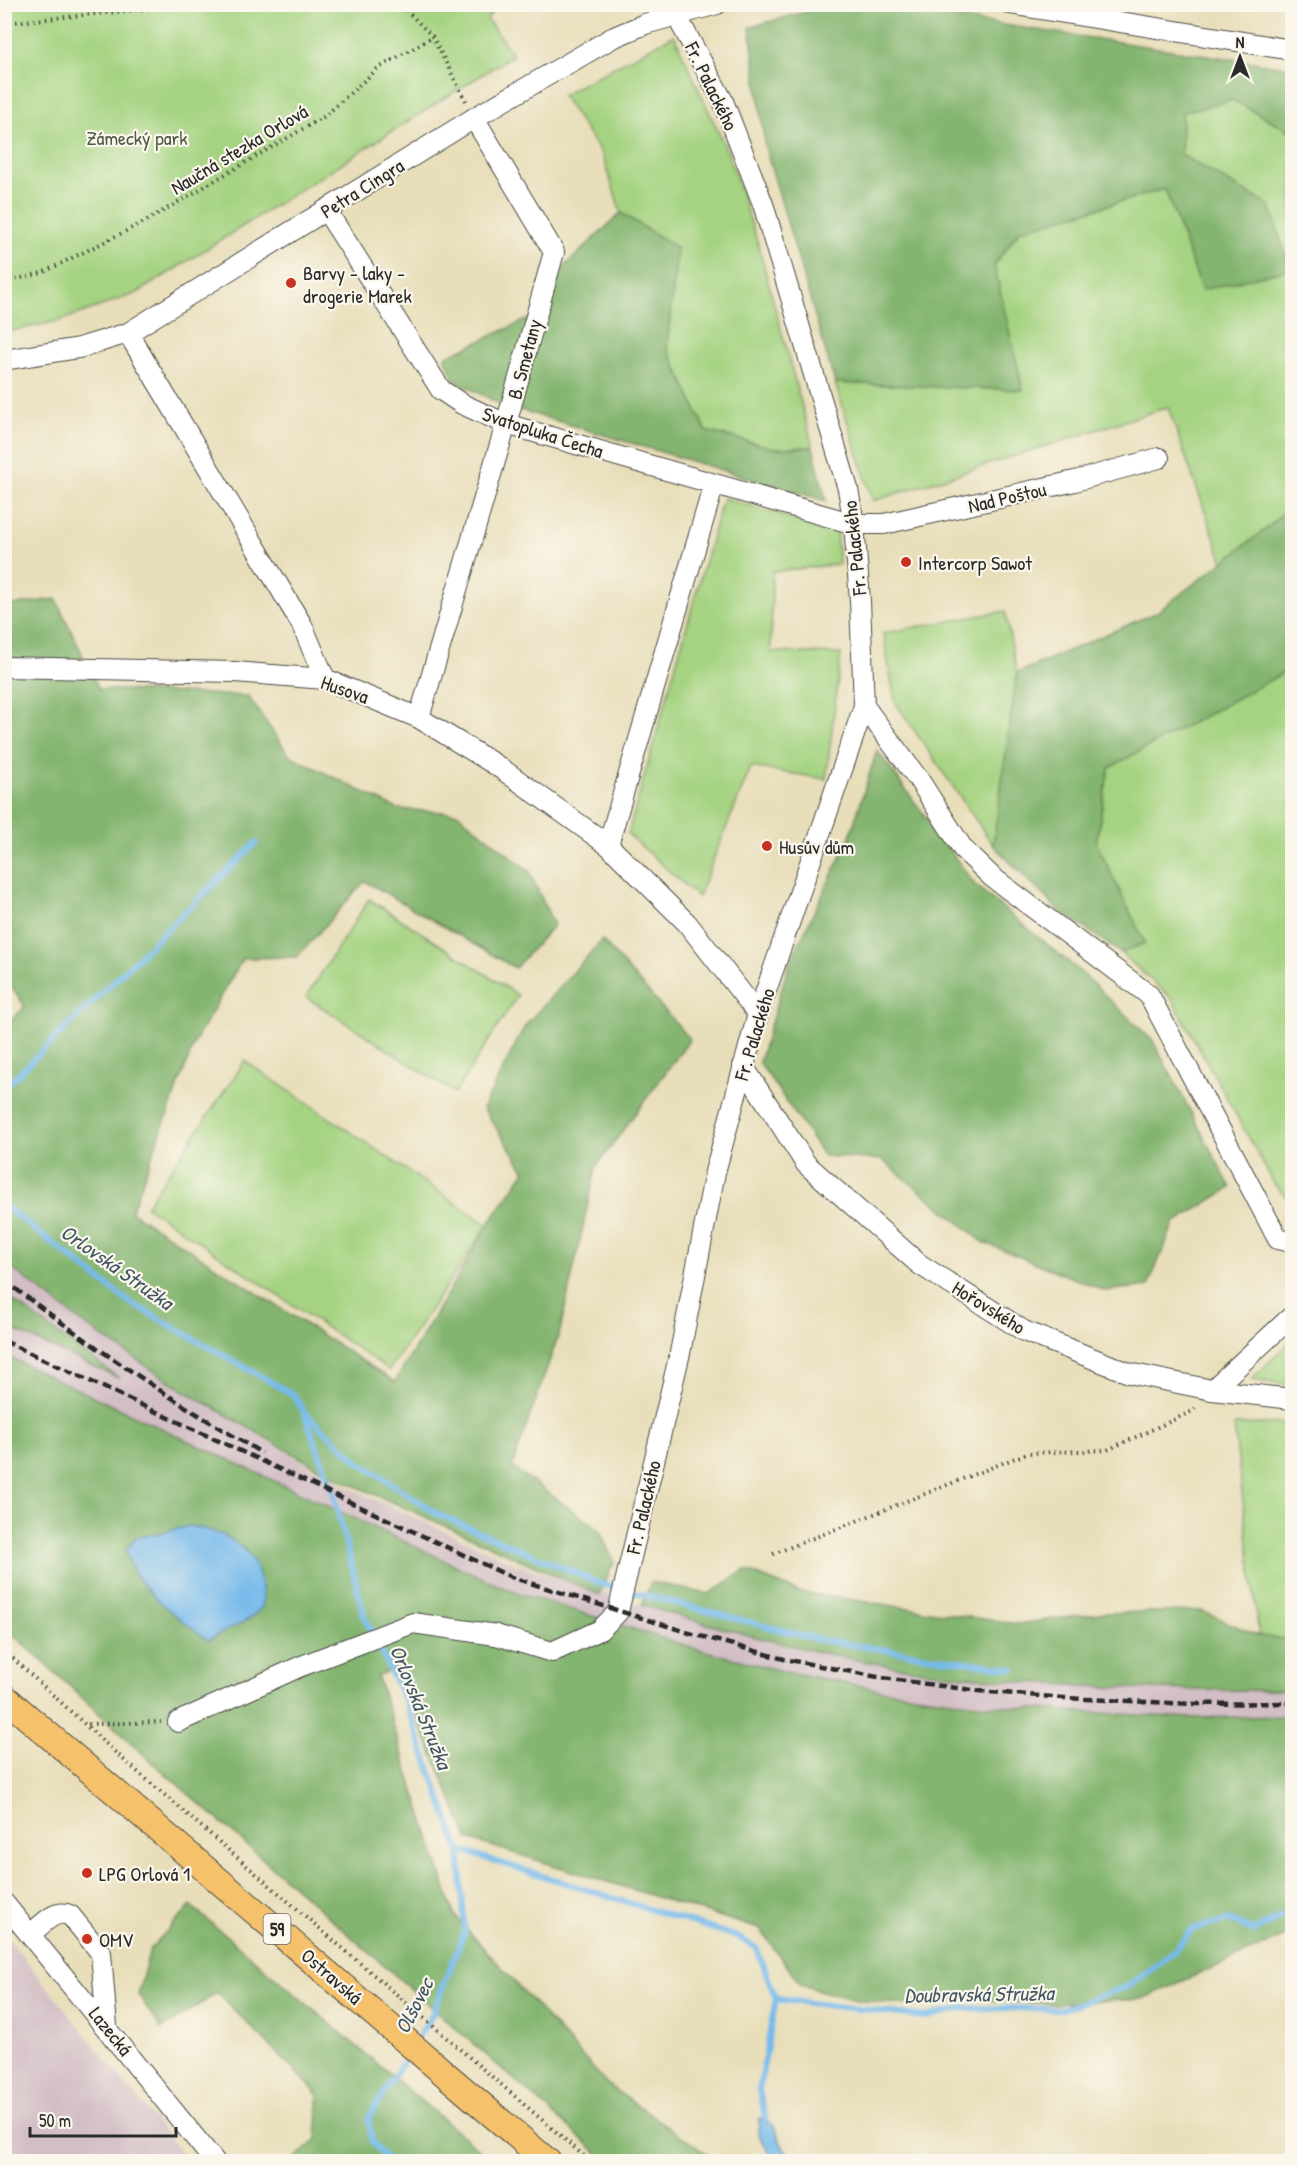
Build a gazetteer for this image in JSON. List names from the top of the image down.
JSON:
{
  "streets": {
    "main road": ["59", "Ostravská"],
    "street": [
      "Fr. Palackého",
      "Petra Cingra",
      "B. Smetany",
      "Svatopluka Čecha",
      "Nad Poštou",
      "Husova",
      "Hořovského",
      "Lazecká"
    ],
    "path": ["Naučná stezka Orlová"]
  },
  "crossings": [
    ["Fr. Palackého", "Petra Cingra"],
    ["Fr. Palackého", "Svatopluka Čecha"],
    ["Fr. Palackého", "Nad Poštou"],
    ["Fr. Palackého", "Husova"],
    ["Fr. Palackého", "Hořovského"],
    ["Petra Cingra", "B. Smetany"],
    ["Petra Cingra", "Svatopluka Čecha"],
    ["B. Smetany", "Svatopluka Čecha"],
    ["B. Smetany", "Husova"],
    ["Svatopluka Čecha", "Nad Poštou"]
  ],
  "water": ["Orlovská Stružka", "Doubravská Stružka", "Olšovec"],
  "parks": ["Zámecký park"],
  "places": [
    "Barvy - laky - drogerie Marek",
    "Intercorp Sawot",
    "Husův dům",
    "LPG Orlová 1",
    "OMV"
  ],
  "scale_bar": "50 m",
  "north": "top"
}
